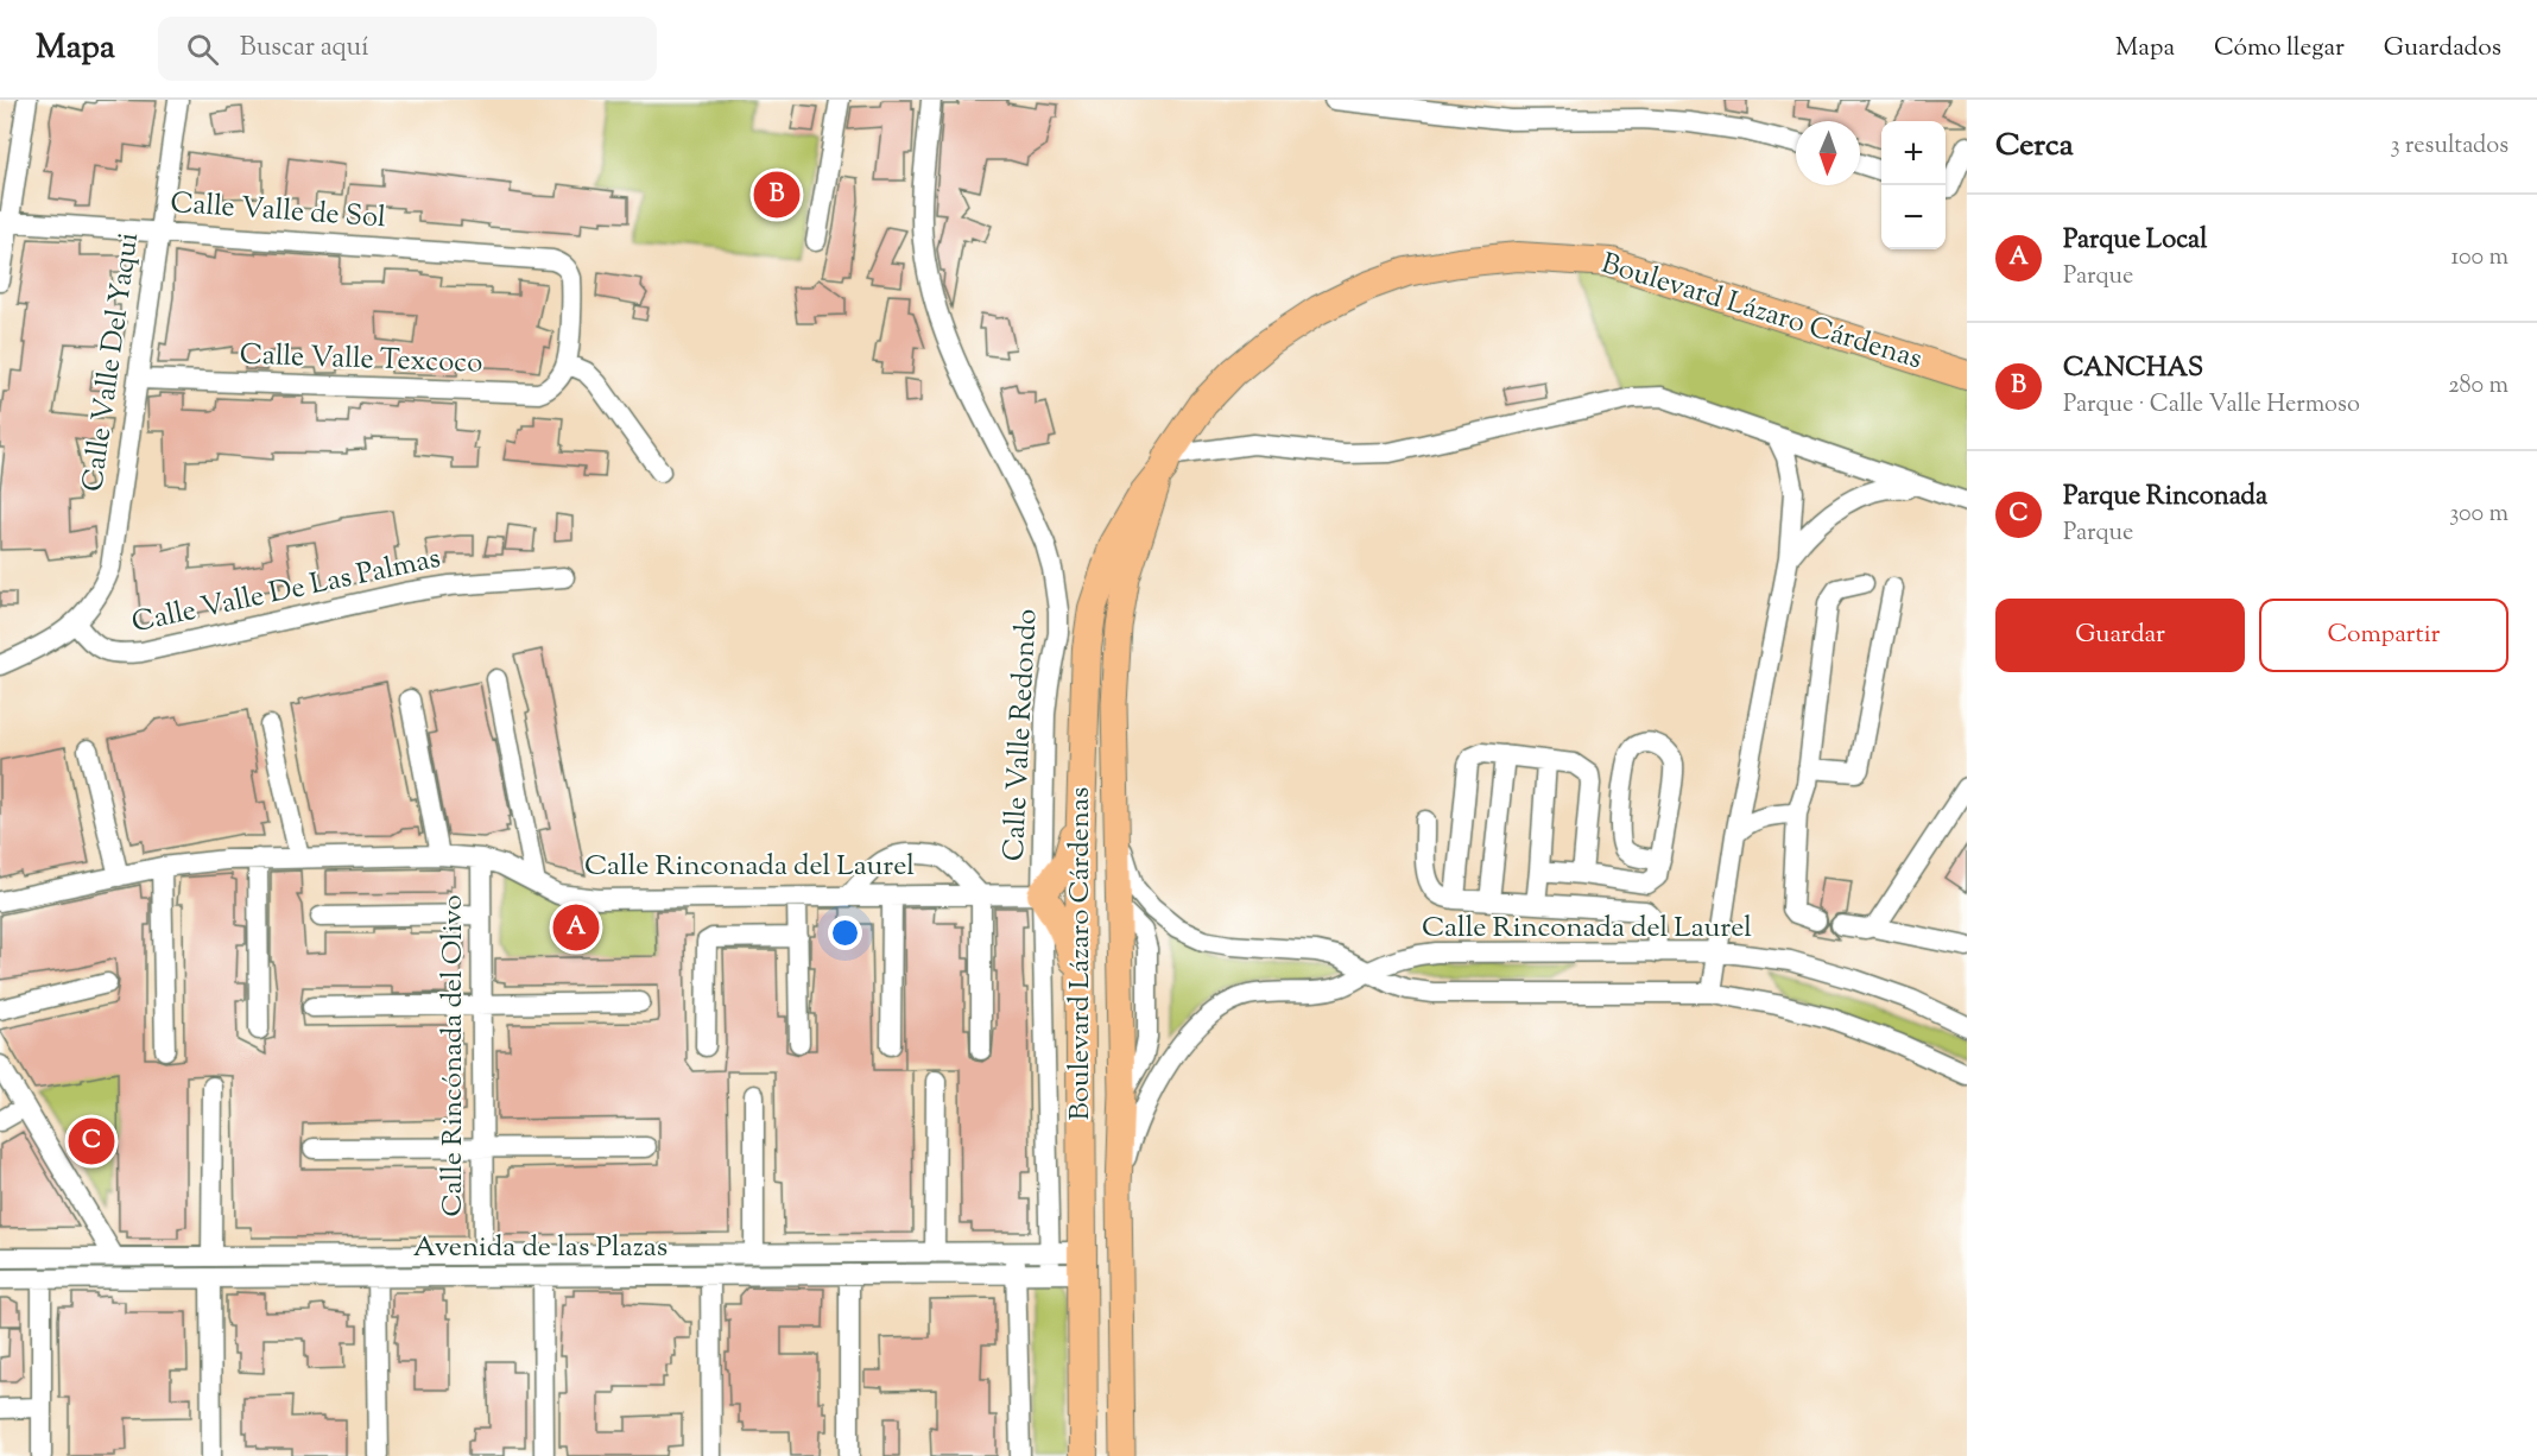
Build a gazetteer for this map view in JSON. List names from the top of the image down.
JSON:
{
  "streets": {
    "highway": ["Boulevard Lázaro Cárdenas"],
    "street": [
      "Calle Valle de Sol",
      "Calle Valle Texcoco",
      "Calle Valle Del Yaqui",
      "Calle Valle De Las Palmas",
      "Calle Valle Redondo",
      "Calle Rinconada del Laurel",
      "Calle Rincónada del Olivo",
      "Avenida de las Plazas"
    ]
  },
  "crossings": [
    ["Calle Valle de Sol", "Calle Valle Texcoco"],
    ["Calle Valle de Sol", "Calle Valle Del Yaqui"],
    ["Boulevard Lázaro Cárdenas", "Calle Rinconada del Laurel"],
    ["Boulevard Lázaro Cárdenas", "Avenida de las Plazas"],
    ["Calle Valle Texcoco", "Calle Valle Del Yaqui"],
    ["Calle Valle Del Yaqui", "Calle Valle De Las Palmas"],
    ["Calle Valle Redondo", "Calle Rinconada del Laurel"],
    ["Calle Valle Redondo", "Avenida de las Plazas"],
    ["Calle Rinconada del Laurel", "Calle Rincónada del Olivo"],
    ["Calle Rincónada del Olivo", "Avenida de las Plazas"]
  ],
  "north": "bottom",
  "page": {
    "header": "Mapa",
    "search": "Buscar aquí",
    "nav": ["Mapa", "Cómo llegar", "Guardados"],
    "heading": ["Cerca", "3 resultados"],
    "map_buttons": ["+", "−"],
    "pins": ["B", "A", "C"],
    "list": [
      {
        "mark": "A",
        "name": "Parque Local",
        "note": "Parque",
        "value": "100 m"
      },
      {
        "mark": "B",
        "name": "CANCHAS",
        "note": "Parque · Calle Valle Hermoso",
        "value": "280 m"
      },
      {
        "mark": "C",
        "name": "Parque Rinconada",
        "note": "Parque",
        "value": "300 m"
      }
    ],
    "buttons": ["Guardar", "Compartir"]
  }
}
